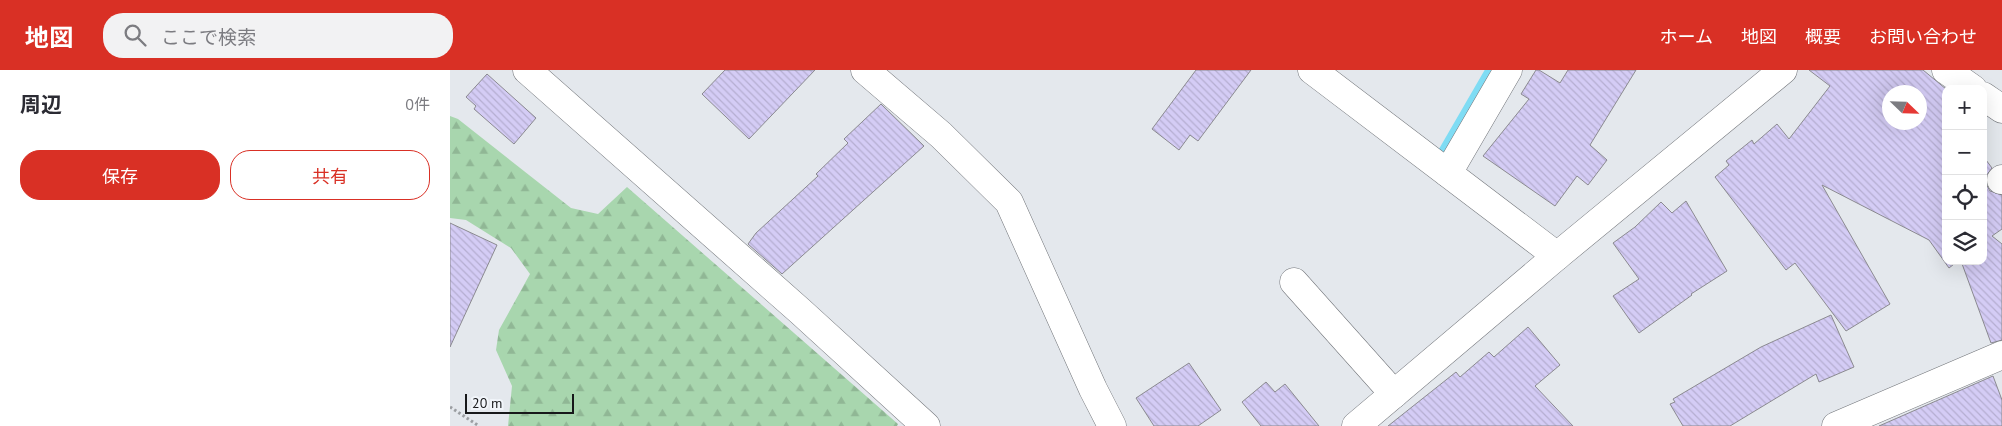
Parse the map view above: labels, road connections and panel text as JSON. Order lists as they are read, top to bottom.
{
  "scale_bar": "20 m",
  "north": "bottom right",
  "page": {
    "header": "地図",
    "search": "ここで検索",
    "nav": [
      "ホーム",
      "地図",
      "概要",
      "お問い合わせ"
    ],
    "heading": ["周辺", "0件"],
    "map_buttons": ["+", "−"],
    "buttons": ["保存", "共有"],
    "scale": "20 m"
  }
}
